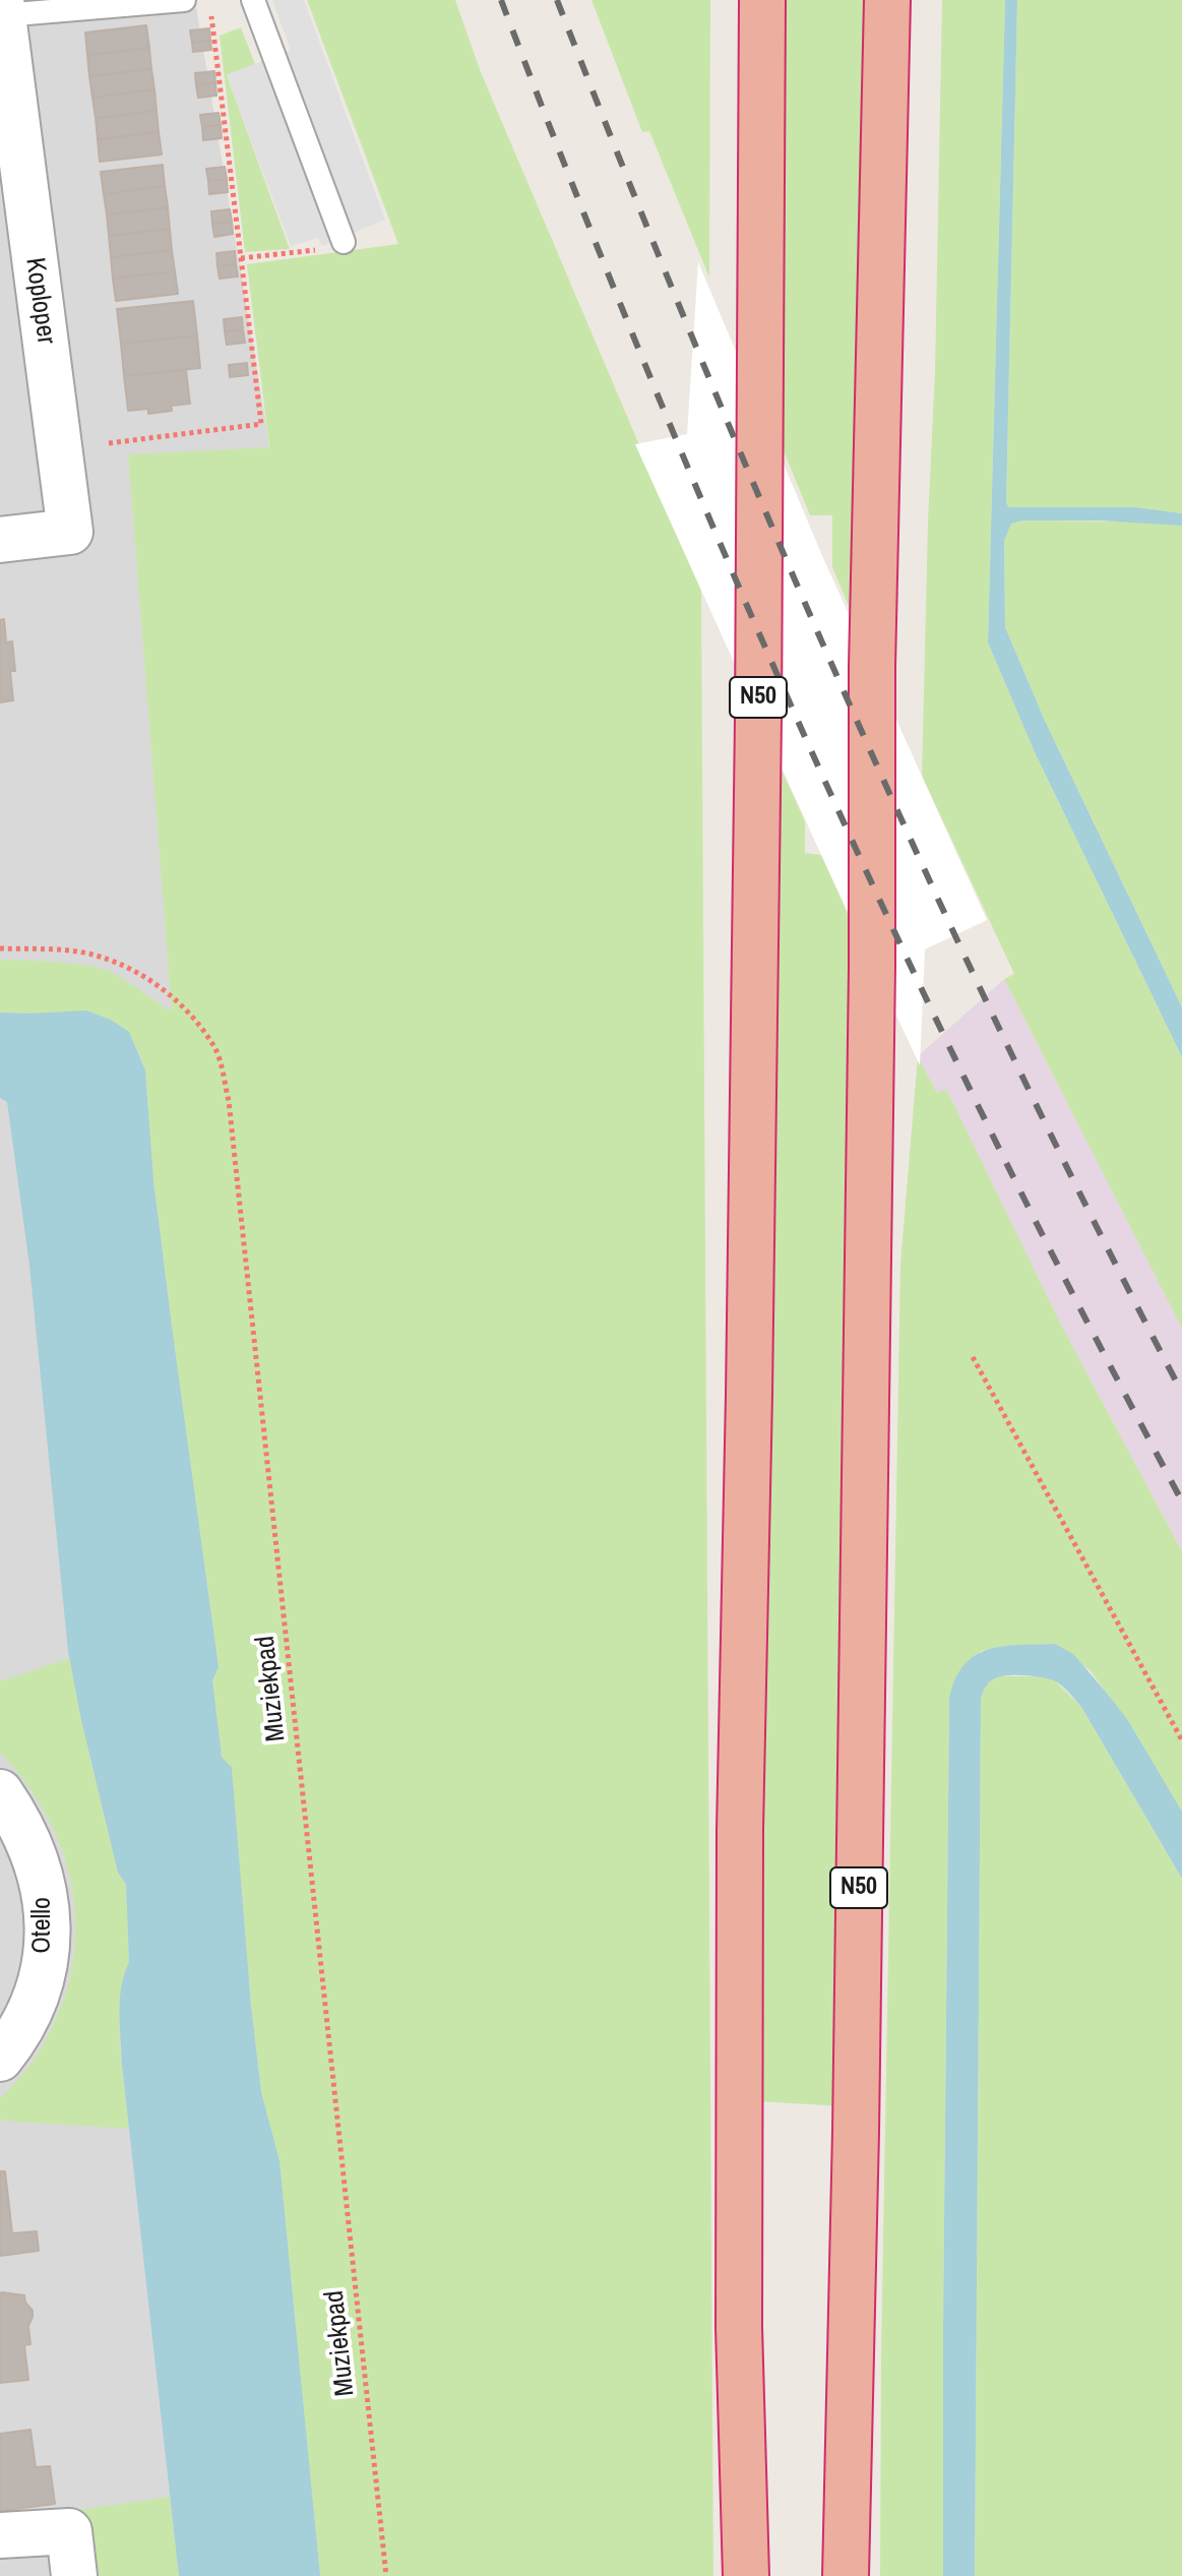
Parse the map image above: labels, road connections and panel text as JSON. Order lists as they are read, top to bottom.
{
  "streets": {
    "highway": ["N50"],
    "street": ["Koploper", "Otello"],
    "path": ["Muziekpad"]
  }
}
